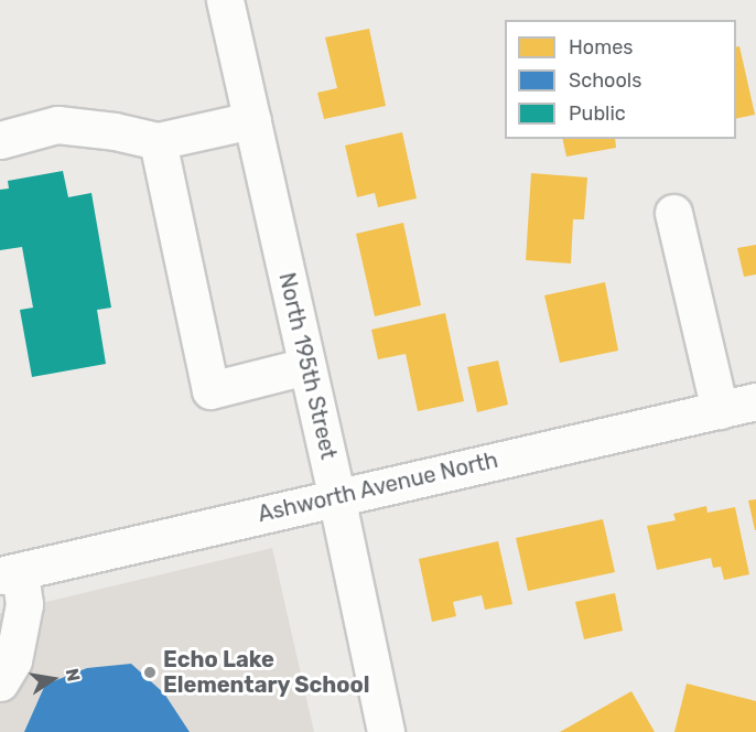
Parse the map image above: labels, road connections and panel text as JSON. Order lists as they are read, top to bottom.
{
  "streets": {
    "street": ["North 195th Street", "Ashworth Avenue North"]
  },
  "crossings": [
    ["North 195th Street", "Ashworth Avenue North"]
  ],
  "places": ["Echo Lake Elementary School"],
  "legend": ["Homes", "Schools", "Public"],
  "north": "right"
}
